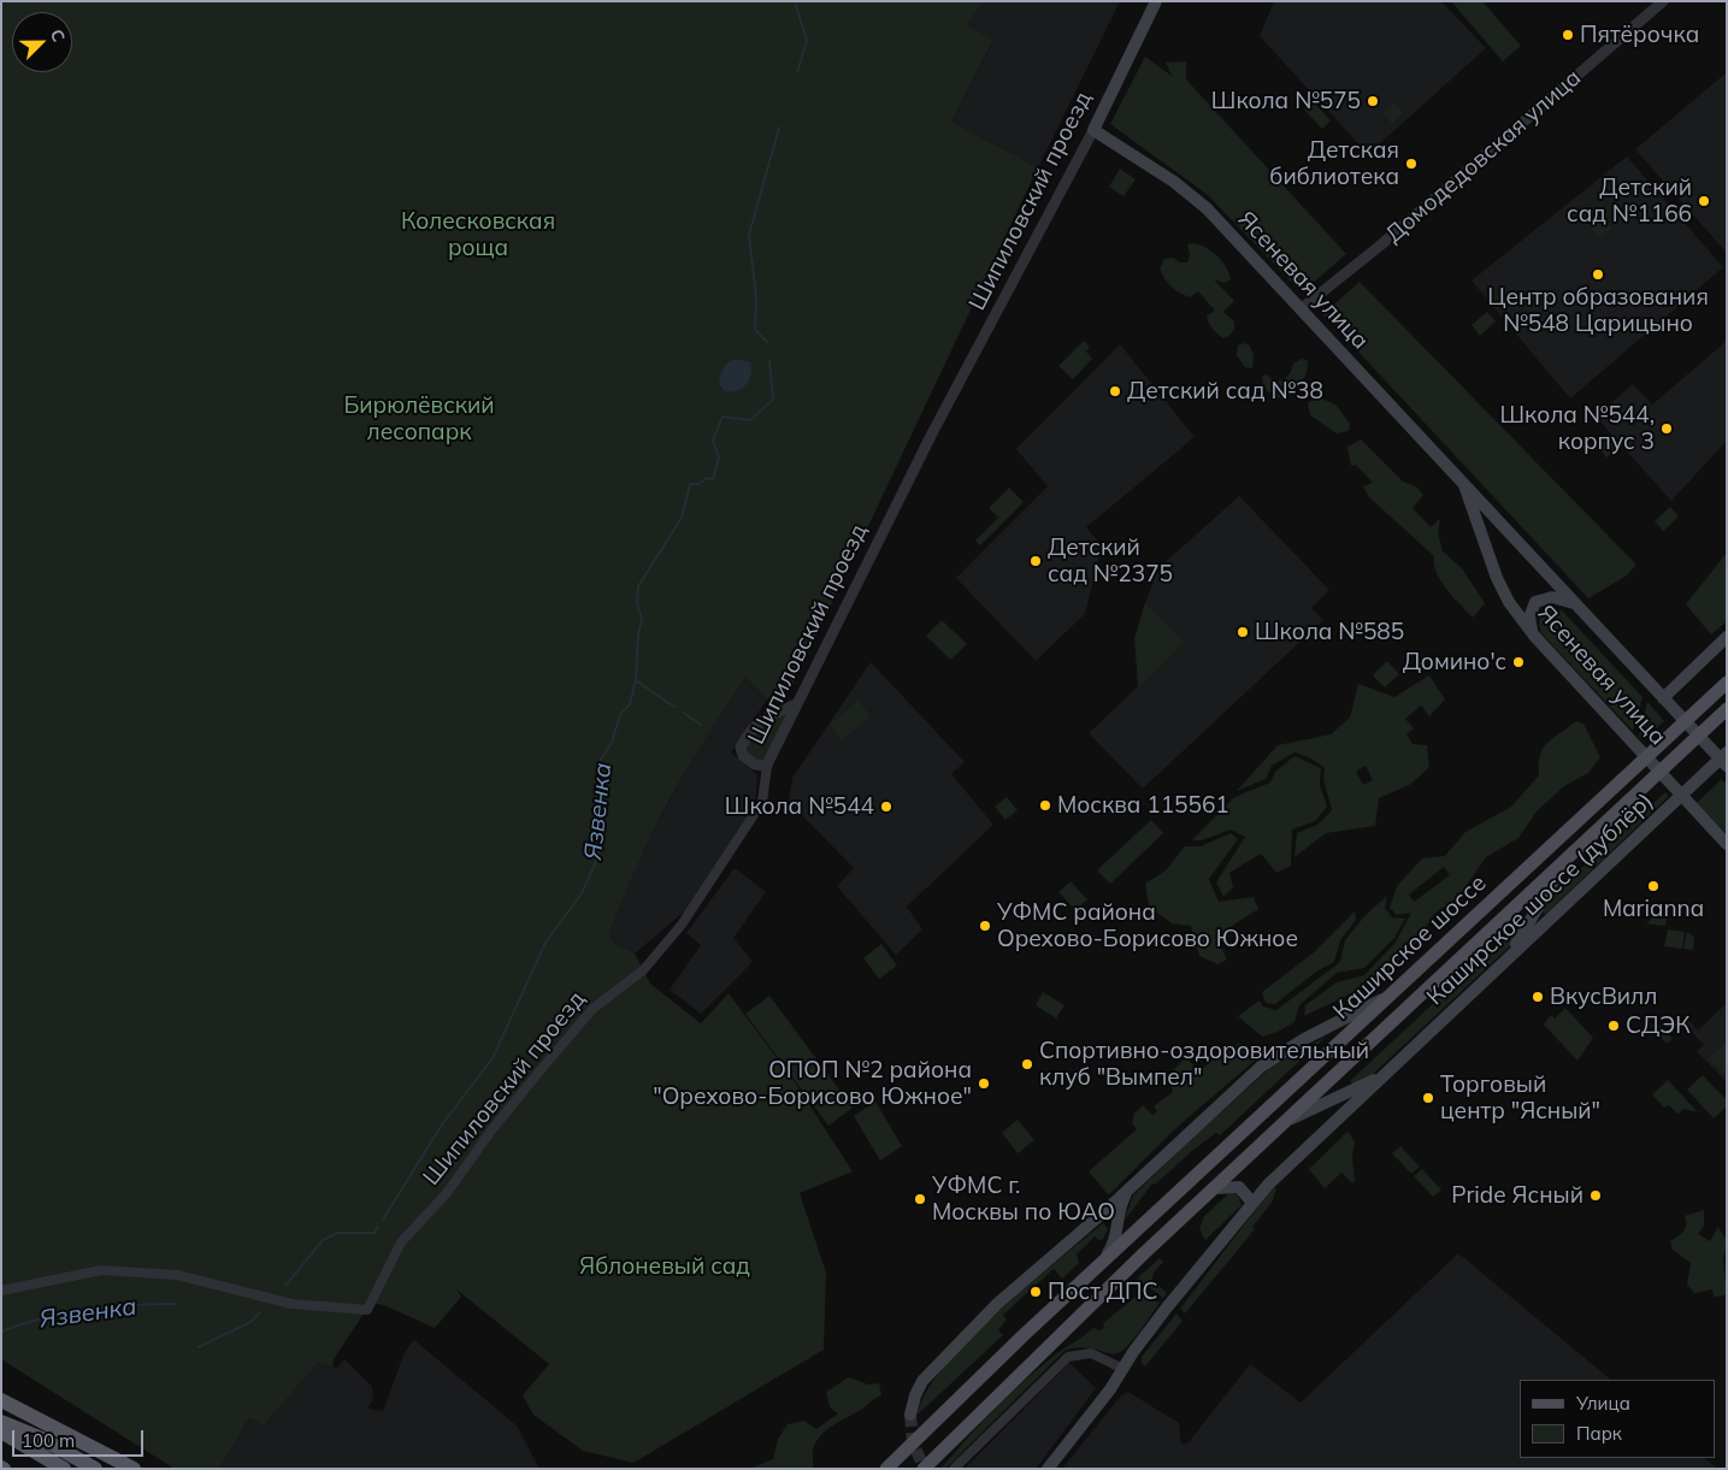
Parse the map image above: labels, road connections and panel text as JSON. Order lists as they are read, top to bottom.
{
  "streets": {
    "main road": [
      "Шипиловский проезд",
      "Ясеневая улица",
      "Каширское шоссе (дублёр)",
      "Каширское шоссе"
    ],
    "street": ["Домодедовская улица"]
  },
  "crossings": [
    ["Домодедовская улица", "Ясеневая улица"],
    ["Шипиловский проезд", "Ясеневая улица"],
    ["Ясеневая улица", "Каширское шоссе (дублёр)"],
    ["Ясеневая улица", "Каширское шоссе"]
  ],
  "water": ["Язвенка"],
  "parks": ["Колесковская роща", "Бирюлёвский лесопарк", "Яблоневый сад"],
  "places": [
    "Пятёрочка",
    "Школа №575",
    "Детская библиотека",
    "Детский сад №1166",
    "Центр образования №548 Царицыно",
    "Детский сад №38",
    "Школа №544, корпус 3",
    "Детский сад №2375",
    "Школа №585",
    "Домино'c",
    "Москва 115561",
    "Школа №544",
    "Marianna",
    "УФМС района Орехово-Борисово Южное",
    "ВкусВилл",
    "СДЭК",
    "Спортивно-оздоровительный клуб \"Вымпел\"",
    "ОПОП №2 района \"Орехово-Борисово Южное\"",
    "Торговый центр \"Ясный\"",
    "Pride Ясный",
    "УФМС г. Москвы по ЮАО",
    "Пост ДПС"
  ],
  "legend": ["Улица", "Парк"],
  "scale_bar": "100 m",
  "north": "top right"
}
